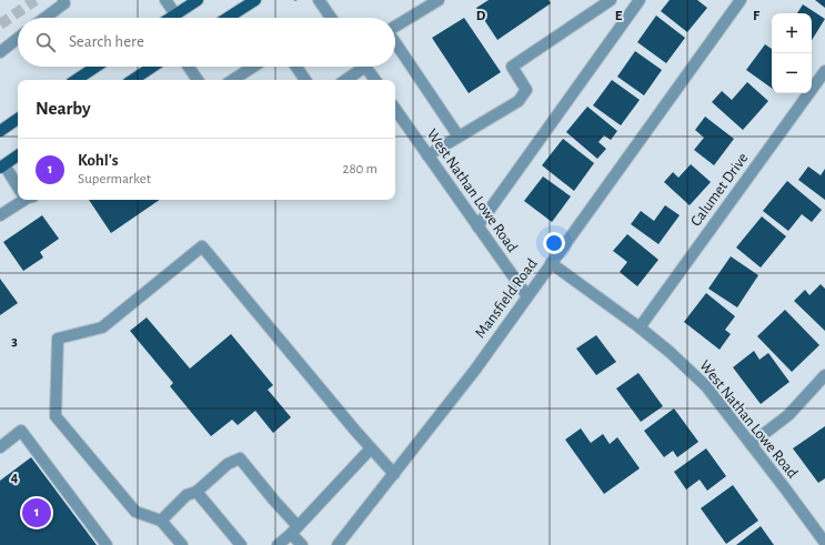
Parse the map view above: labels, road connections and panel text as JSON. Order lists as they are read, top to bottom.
{
  "streets": {
    "street": ["Calumet Drive", "West Nathan Lowe Road", "Mansfield Road"]
  },
  "crossings": [
    ["Calumet Drive", "West Nathan Lowe Road"],
    ["West Nathan Lowe Road", "Mansfield Road"]
  ],
  "page": {
    "map_buttons": ["+", "−"],
    "search": "Search here",
    "heading": "Nearby",
    "list": [
      {
        "mark": "1",
        "name": "Kohl's",
        "note": "Supermarket",
        "value": "280 m"
      }
    ],
    "pins": "1"
  },
  "grid": {
    "columns": ["D", "E", "F"],
    "rows": ["3", "4"]
  }
}
